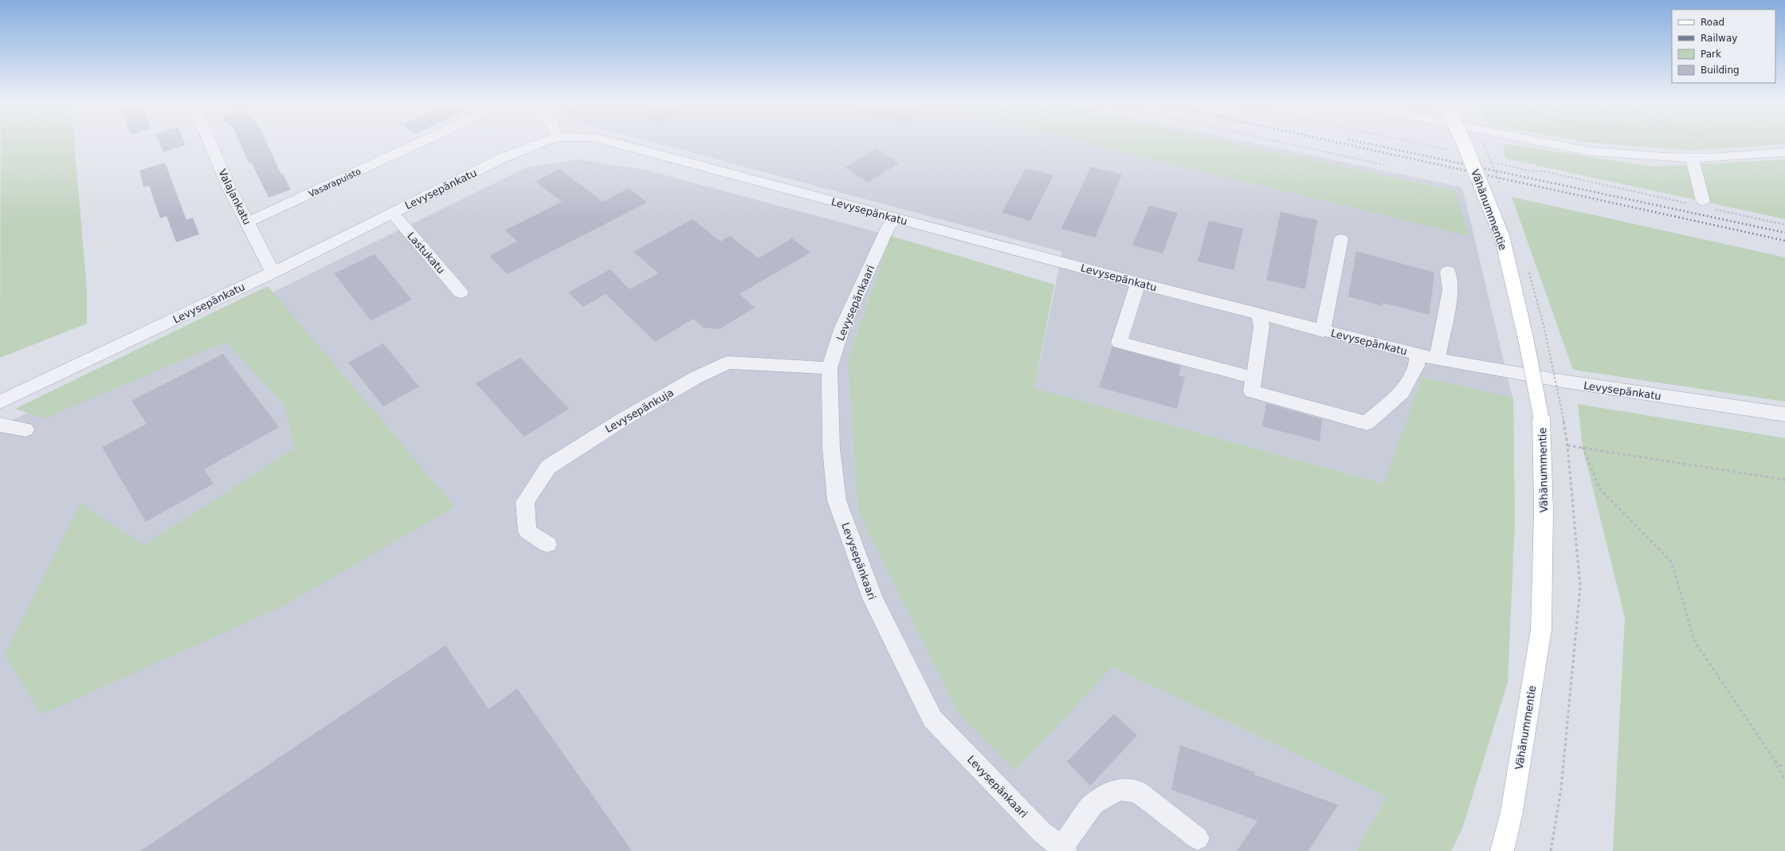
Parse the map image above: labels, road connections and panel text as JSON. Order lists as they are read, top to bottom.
{
  "streets": {
    "main road": ["Vähänummentie"],
    "street": [
      "Vasarapuisto",
      "Levysepänkatu",
      "Valajankatu",
      "Lastukatu",
      "Levysepänkaari",
      "Levysepänkuja"
    ]
  },
  "crossings": [
    ["Vasarapuisto", "Valajankatu"],
    ["Levysepänkatu", "Valajankatu"],
    ["Levysepänkatu", "Lastukatu"],
    ["Levysepänkatu", "Levysepänkaari"],
    ["Levysepänkaari", "Levysepänkuja"]
  ],
  "legend": [
    "Road",
    "Railway",
    "Park",
    "Building"
  ]
}
